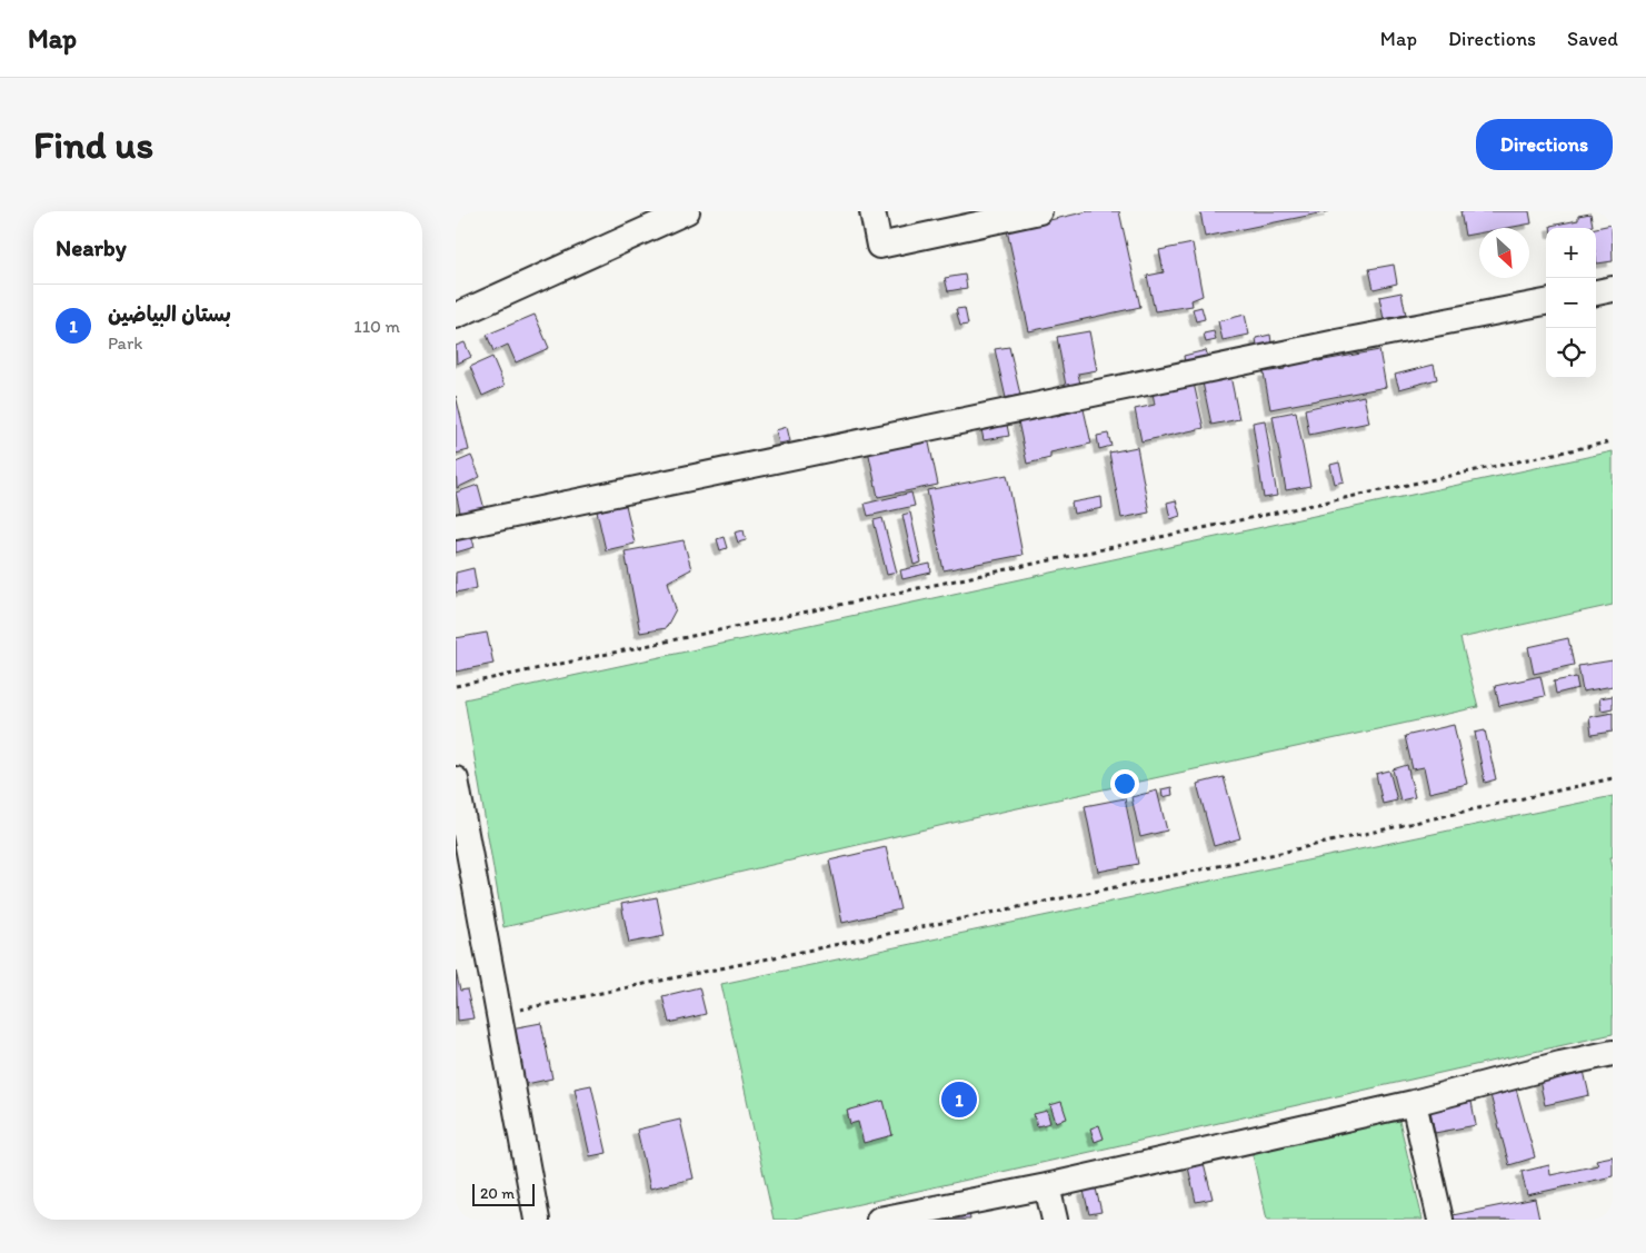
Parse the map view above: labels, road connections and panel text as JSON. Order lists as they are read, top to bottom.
{
  "scale_bar": "20 m",
  "north": "bottom right",
  "page": {
    "header": "Map",
    "nav": ["Map", "Directions", "Saved"],
    "buttons": "Directions",
    "title": "Find us",
    "heading": "Nearby",
    "map_buttons": ["+", "−"],
    "list": [
      {
        "mark": "1",
        "name": "بستان البياضين",
        "note": "Park",
        "value": "110 m"
      }
    ],
    "pins": "1",
    "scale": "20 m"
  }
}
